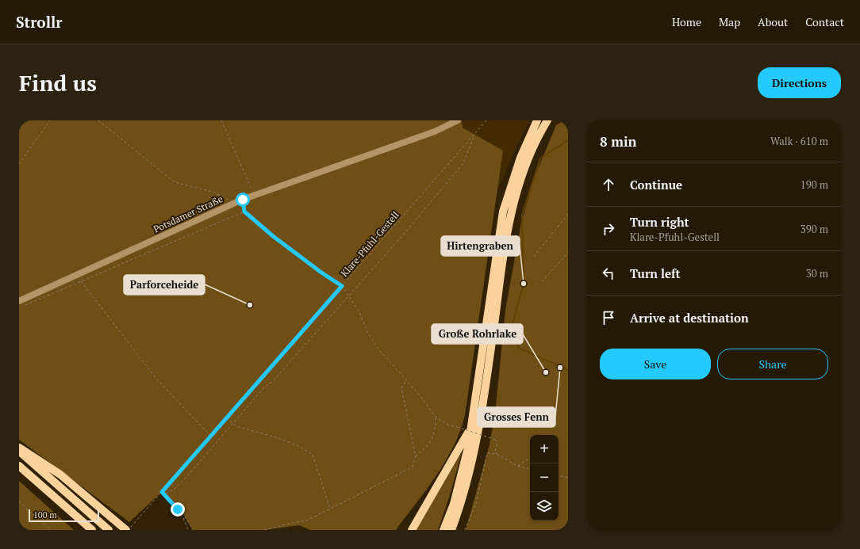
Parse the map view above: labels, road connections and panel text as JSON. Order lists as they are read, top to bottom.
{
  "streets": {
    "street": ["Potsdamer Straße"],
    "path": ["Klare-Pfuhl-Gestell"]
  },
  "places": [
    "Hirtengraben",
    "Parforceheide",
    "Grosses Fenn",
    "Große Rohrlake"
  ],
  "scale_bar": "100 m",
  "page": {
    "header": "Strollr",
    "nav": [
      "Home",
      "Map",
      "About",
      "Contact"
    ],
    "buttons": [
      "Directions",
      ["Save", "Share"]
    ],
    "title": "Find us",
    "heading": ["8 min", "Walk · 610 m"],
    "list": [
      ["Continue", "190 m"],
      ["Turn right", "Klare-Pfuhl-Gestell", "390 m"],
      ["Turn left", "30 m"],
      "Arrive at destination"
    ],
    "map_buttons": ["+", "−"],
    "scale": "100 m"
  }
}
